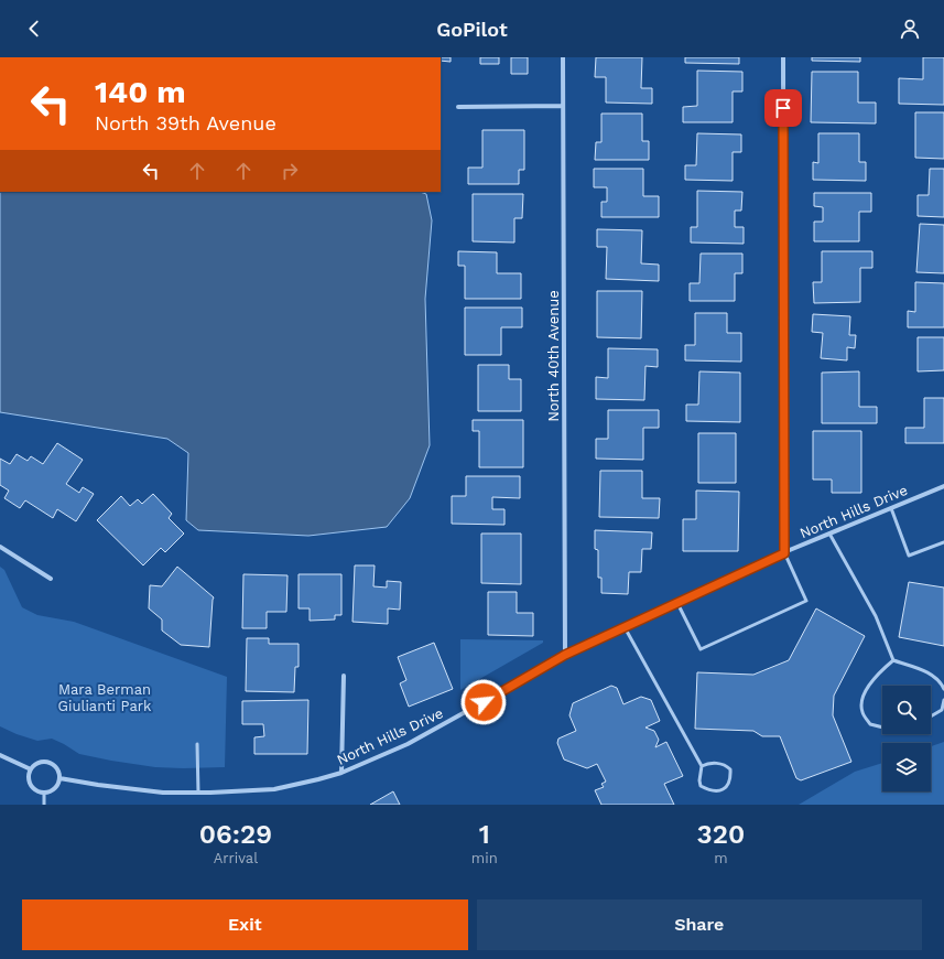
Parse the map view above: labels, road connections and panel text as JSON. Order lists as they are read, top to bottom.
{
  "streets": {
    "street": ["North 40th Avenue", "North Hills Drive"]
  },
  "crossings": [
    ["North 40th Avenue", "North Hills Drive"]
  ],
  "parks": ["Mara Berman Giulianti Park"],
  "page": {
    "header": "GoPilot",
    "turn": ["140 m", "North 39th Avenue"],
    "eta": [
      "06:29",
      "Arrival",
      "1",
      "min",
      "320",
      "m"
    ],
    "buttons": ["Exit", "Share"]
  }
}
